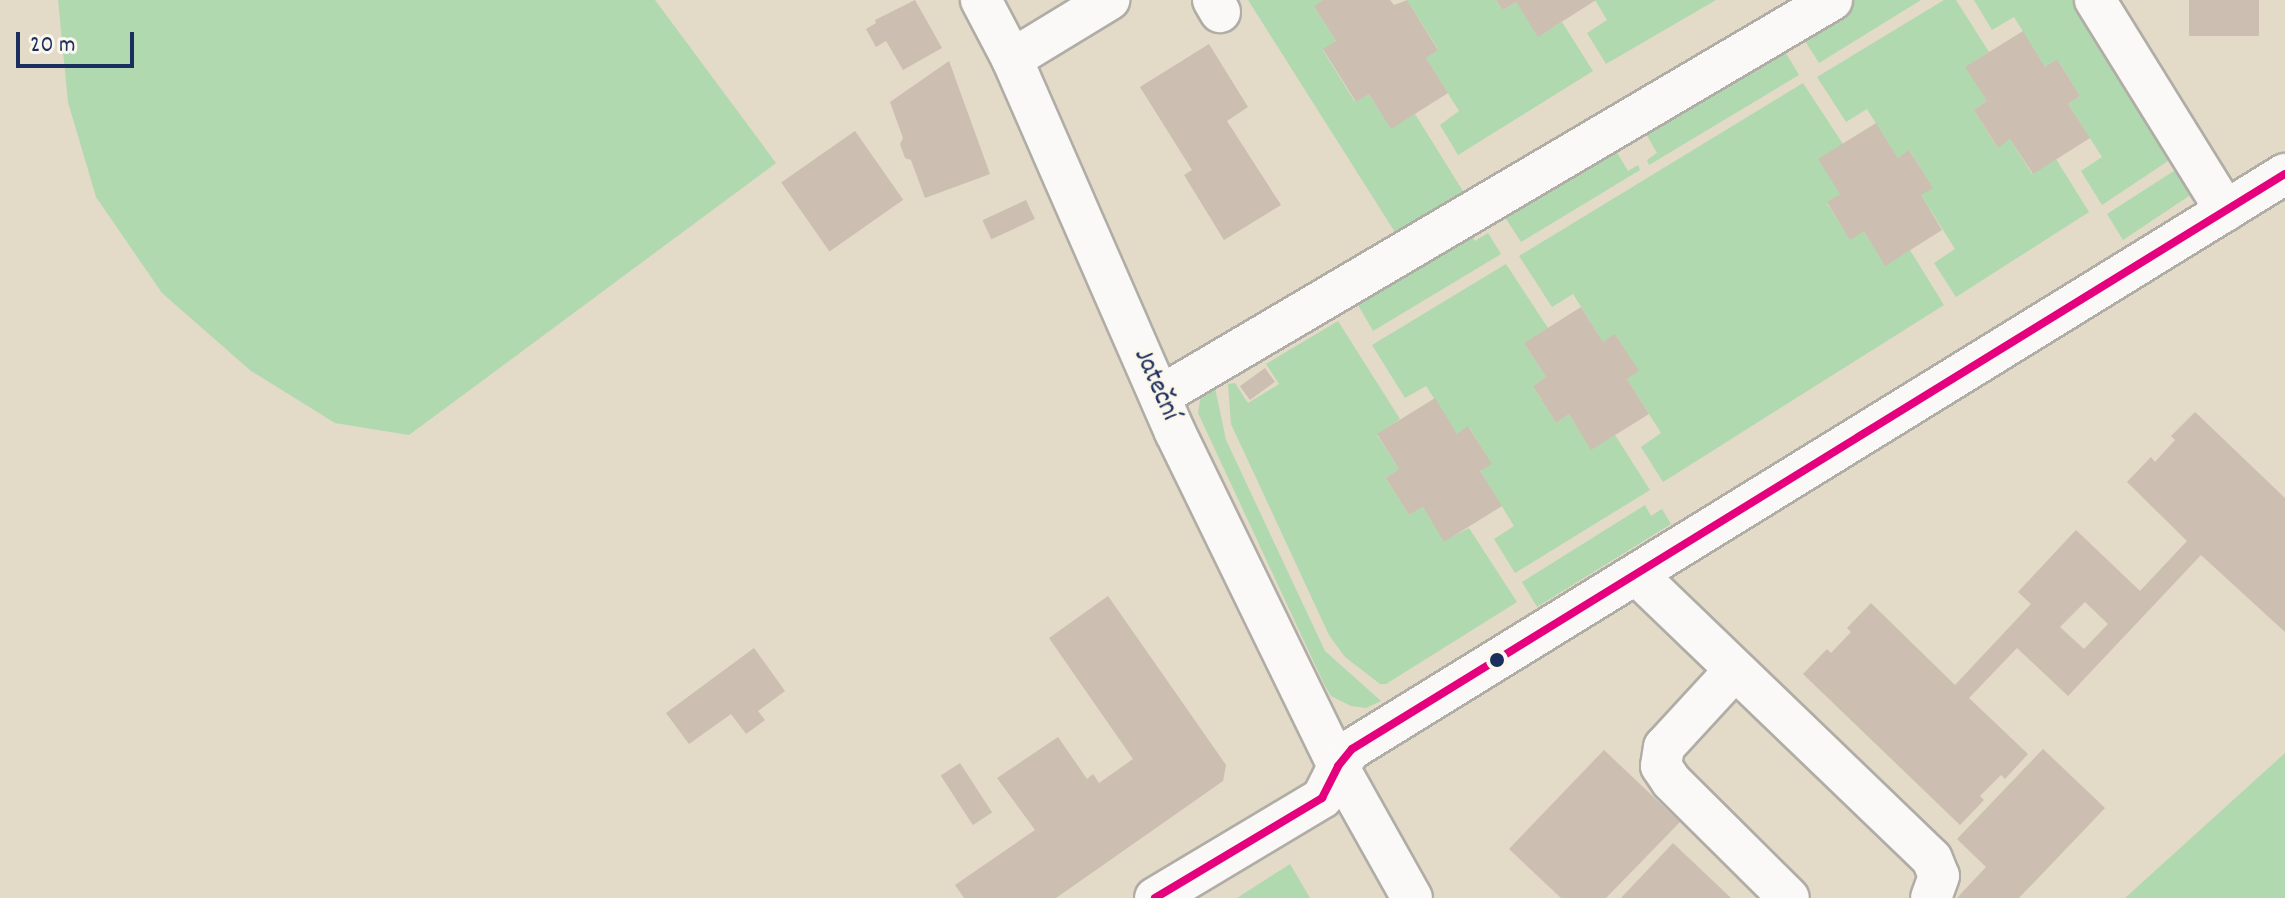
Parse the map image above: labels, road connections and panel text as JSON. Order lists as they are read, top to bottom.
{
  "streets": {
    "street": ["Jateční"]
  },
  "scale_bar": "20 m"
}
